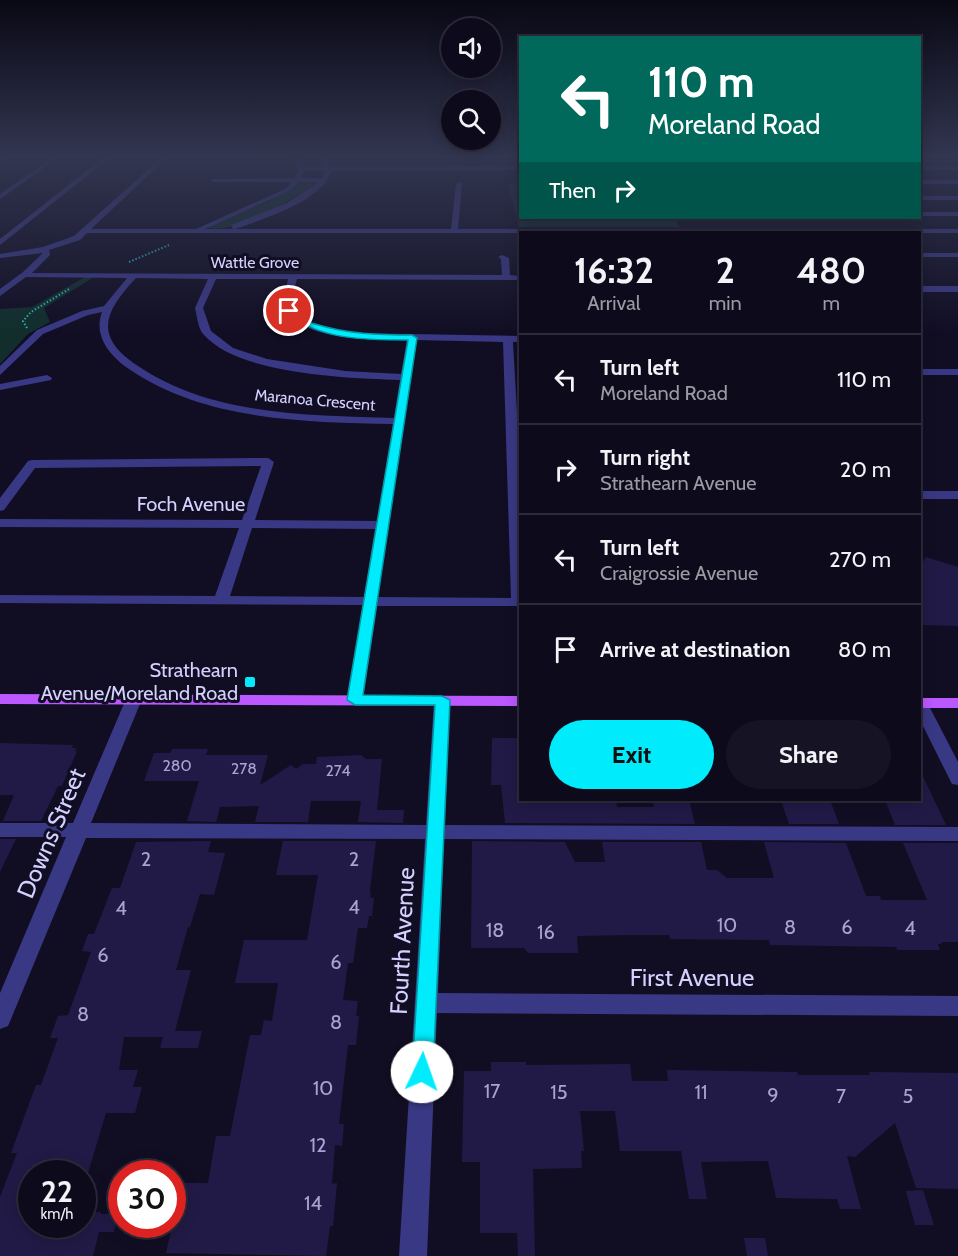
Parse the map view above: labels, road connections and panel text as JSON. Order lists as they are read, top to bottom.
{
  "streets": {
    "street": [
      "Wattle Grove",
      "Maranoa Crescent",
      "Foch Avenue",
      "Downs Street",
      "Fourth Avenue",
      "First Avenue"
    ]
  },
  "crossings": [
    ["Fourth Avenue", "First Avenue"]
  ],
  "places": {
    "transit": ["Strathearn Avenue/Moreland Road"]
  },
  "house_numbers": [
    "280",
    "278",
    "274",
    "2",
    "2",
    "4",
    "4",
    "10",
    "8",
    "6",
    "4",
    "18",
    "16",
    "6",
    "6",
    "8",
    "8",
    "10",
    "17",
    "15",
    "11",
    "9",
    "7",
    "5",
    "12",
    "14"
  ],
  "page": {
    "turn": ["110 m", "Moreland Road"],
    "then": "Then",
    "eta": [
      "16:32",
      "Arrival",
      "2",
      "min",
      "480",
      "m"
    ],
    "list": [
      {
        "name": "Turn left",
        "note": "Moreland Road",
        "value": "110 m"
      },
      {
        "name": "Turn right",
        "note": "Strathearn Avenue",
        "value": "20 m"
      },
      {
        "name": "Turn left",
        "note": "Craigrossie Avenue",
        "value": "270 m"
      },
      {
        "name": "Arrive at destination",
        "value": "80 m"
      }
    ],
    "buttons": ["Exit", "Share"],
    "speed": "22 km/h",
    "limit": "30"
  }
}
